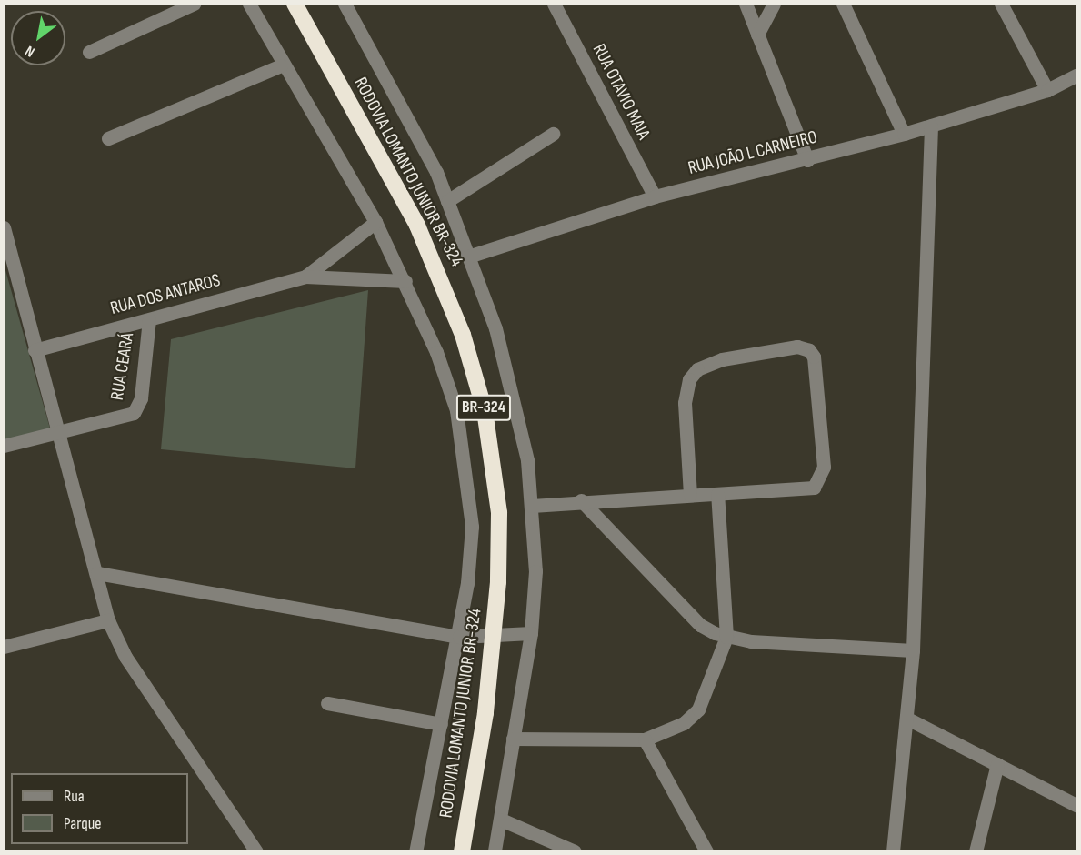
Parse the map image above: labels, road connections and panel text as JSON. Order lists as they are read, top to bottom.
{
  "streets": {
    "highway": ["RODOVIA LOMANTO JUNIOR BR-324", "BR-324"],
    "street": [
      "RUA OTAVIO MAIA",
      "RUA JOÃO L CARNEIRO",
      "RUA DOS ANTAROS",
      "RUA CEARÁ"
    ]
  },
  "crossings": [
    ["RUA OTAVIO MAIA", "RUA JOÃO L CARNEIRO"],
    ["RUA DOS ANTAROS", "RUA CEARÁ"]
  ],
  "legend": ["Rua", "Parque"],
  "north": "bottom left"
}
